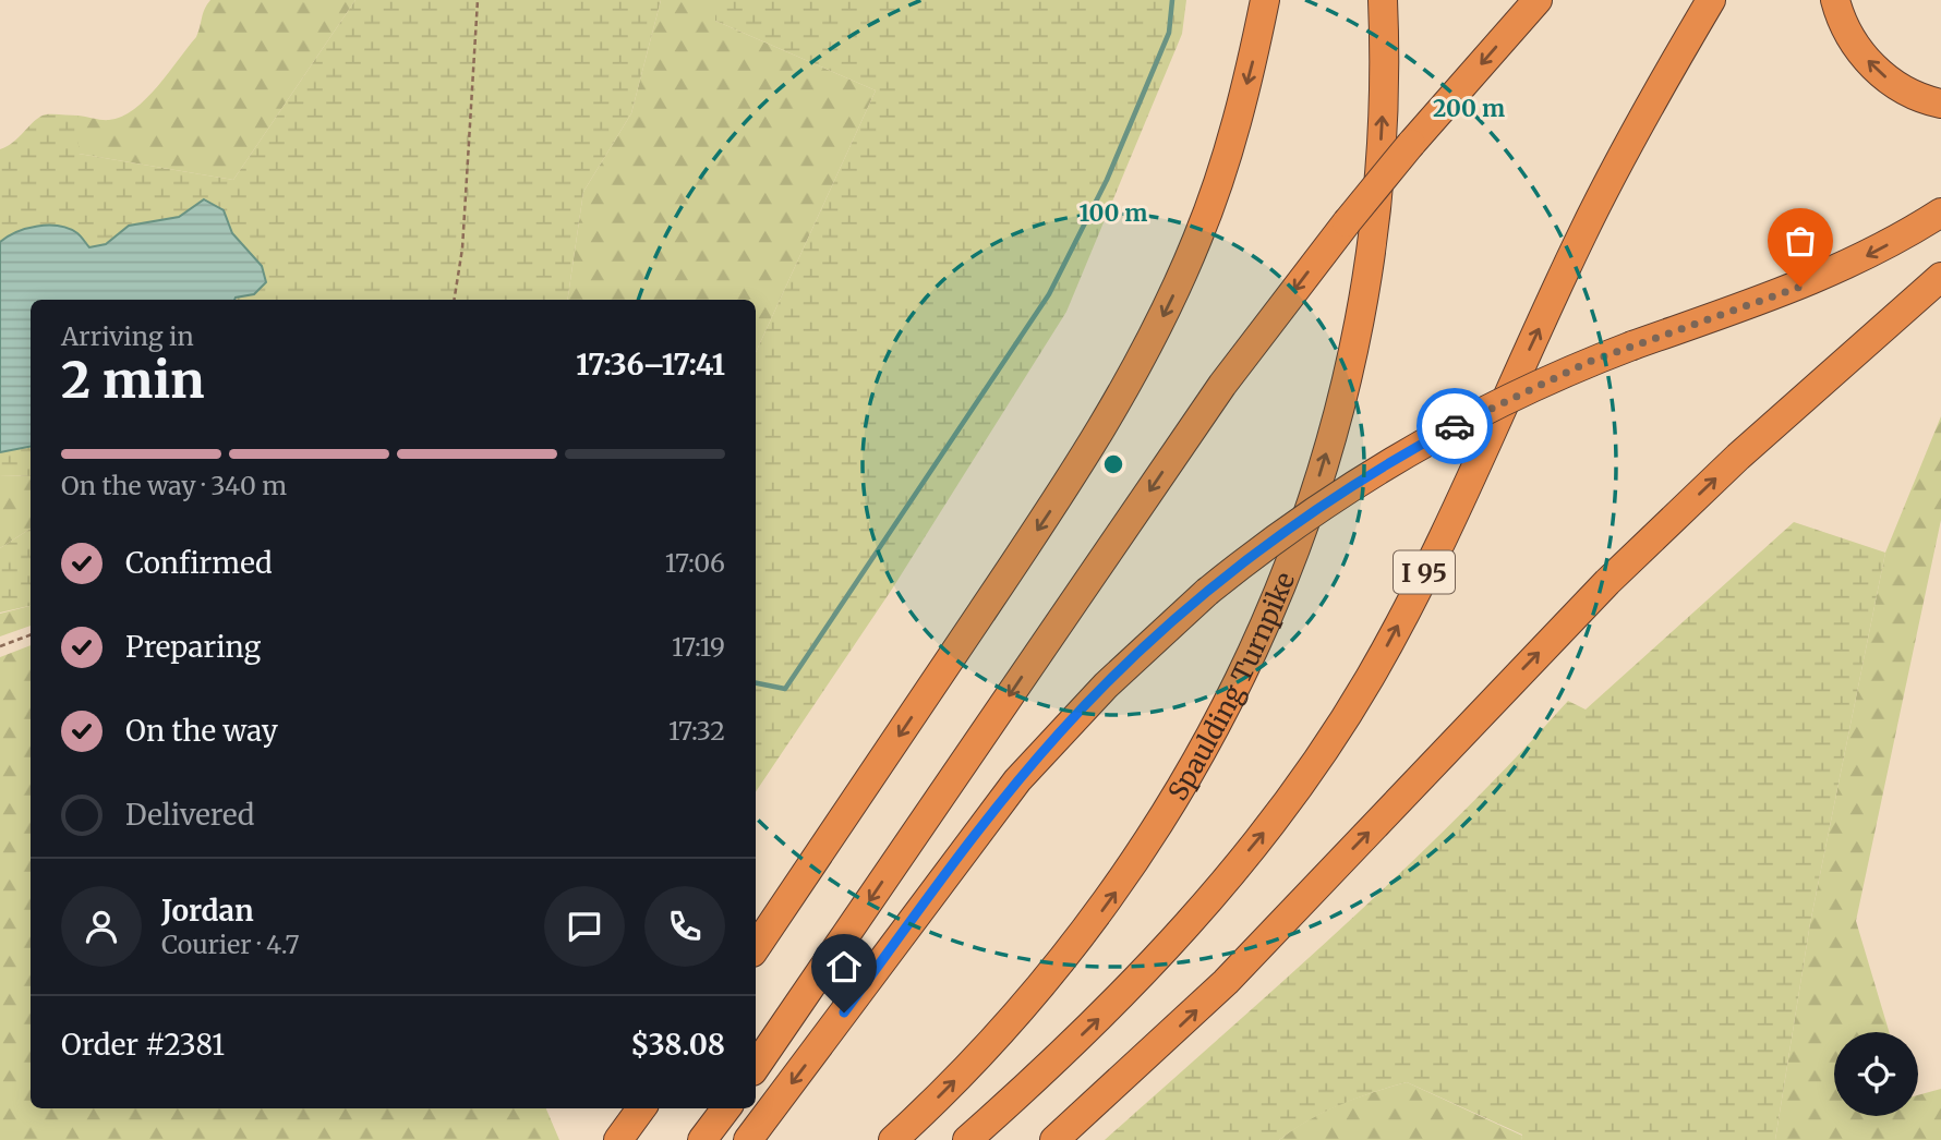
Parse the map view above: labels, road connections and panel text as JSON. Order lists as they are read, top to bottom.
{
  "streets": {
    "highway": ["I 95", "Spaulding Turnpike"]
  },
  "page": {
    "heading": ["2 min", "Arriving in", "17:36–17:41"],
    "panel": [
      "Jordan",
      "Courier · 4.7",
      "Order #2381",
      "$38.08"
    ],
    "bar": "On the way · 340 m",
    "list": [
      ["Confirmed", "17:06"],
      ["Preparing", "17:19"],
      ["On the way", "17:32"],
      "Delivered"
    ]
  },
  "rings": ["200 m", "100 m"]
}
